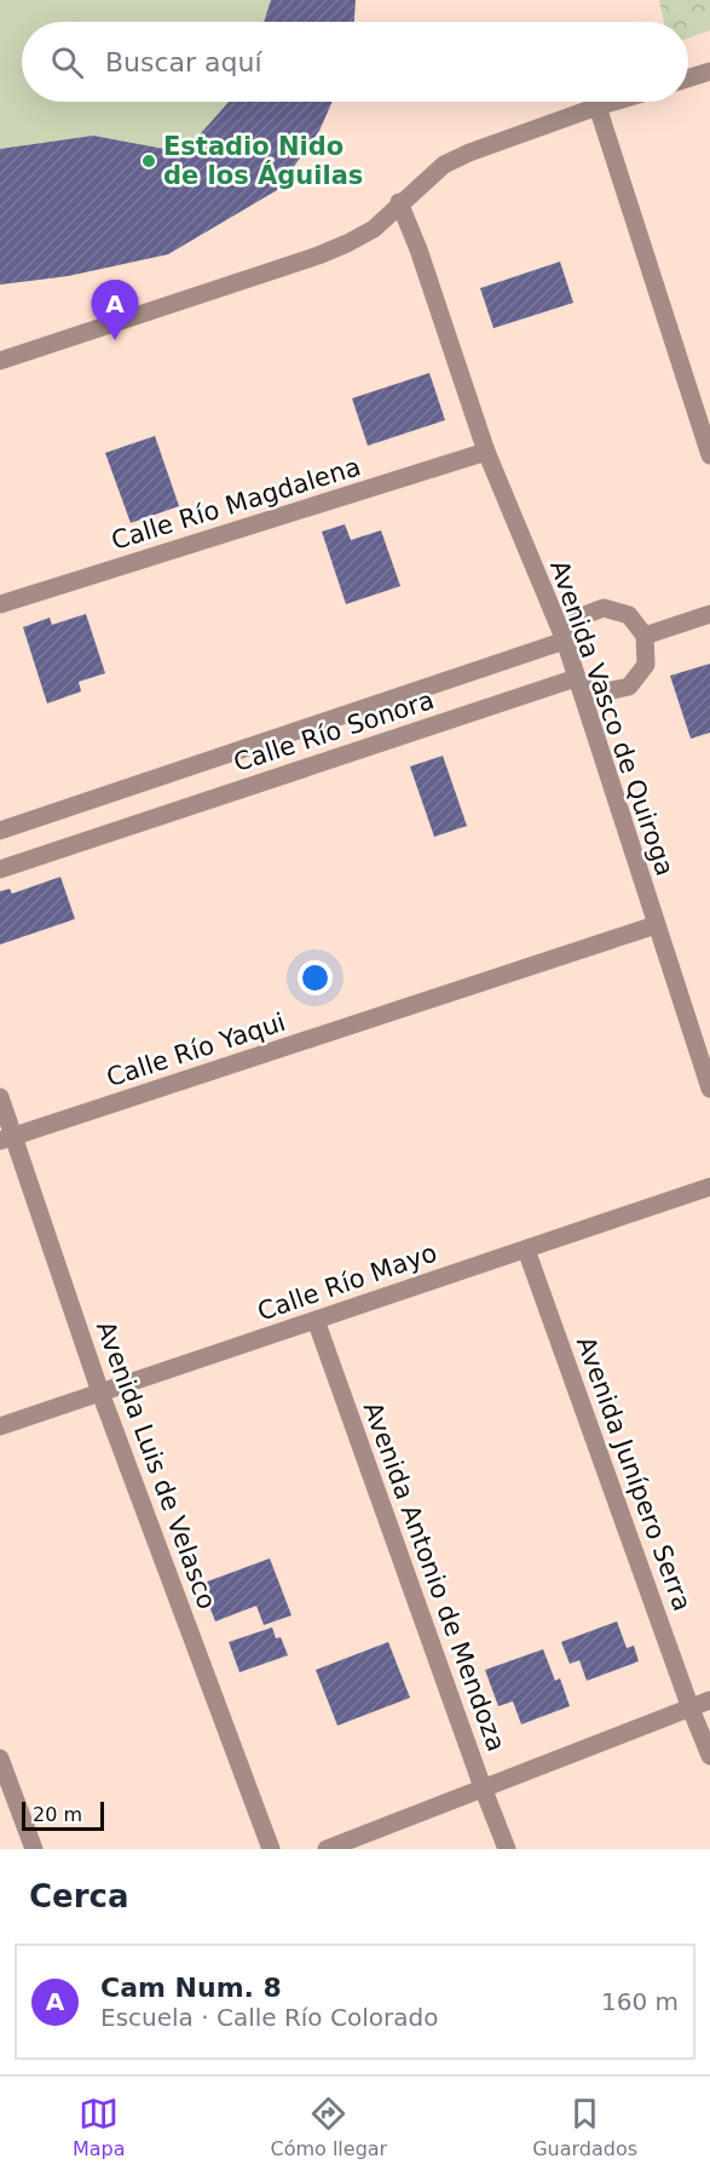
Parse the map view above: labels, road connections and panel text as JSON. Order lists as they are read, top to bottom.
{
  "streets": {
    "street": [
      "Calle Río Magdalena",
      "Avenida Vasco de Quiroga",
      "Calle Río Sonora",
      "Calle Río Yaqui",
      "Calle Río Mayo",
      "Avenida Luis de Velasco",
      "Avenida Junípero Serra",
      "Avenida Antonio de Mendoza"
    ]
  },
  "crossings": [
    ["Calle Río Magdalena", "Avenida Vasco de Quiroga"],
    ["Avenida Vasco de Quiroga", "Calle Río Sonora"],
    ["Avenida Vasco de Quiroga", "Calle Río Yaqui"],
    ["Calle Río Yaqui", "Avenida Luis de Velasco"],
    ["Calle Río Mayo", "Avenida Luis de Velasco"],
    ["Calle Río Mayo", "Avenida Junípero Serra"],
    ["Calle Río Mayo", "Avenida Antonio de Mendoza"]
  ],
  "places": ["Estadio Nido de los Águilas"],
  "scale_bar": "20 m",
  "page": {
    "search": "Buscar aquí",
    "pins": "A",
    "scale": "20 m",
    "heading": "Cerca",
    "list": [
      {
        "mark": "A",
        "name": "Cam Num. 8",
        "note": "Escuela · Calle Río Colorado",
        "value": "160 m"
      }
    ],
    "nav": ["Mapa", "Cómo llegar", "Guardados"]
  }
}
